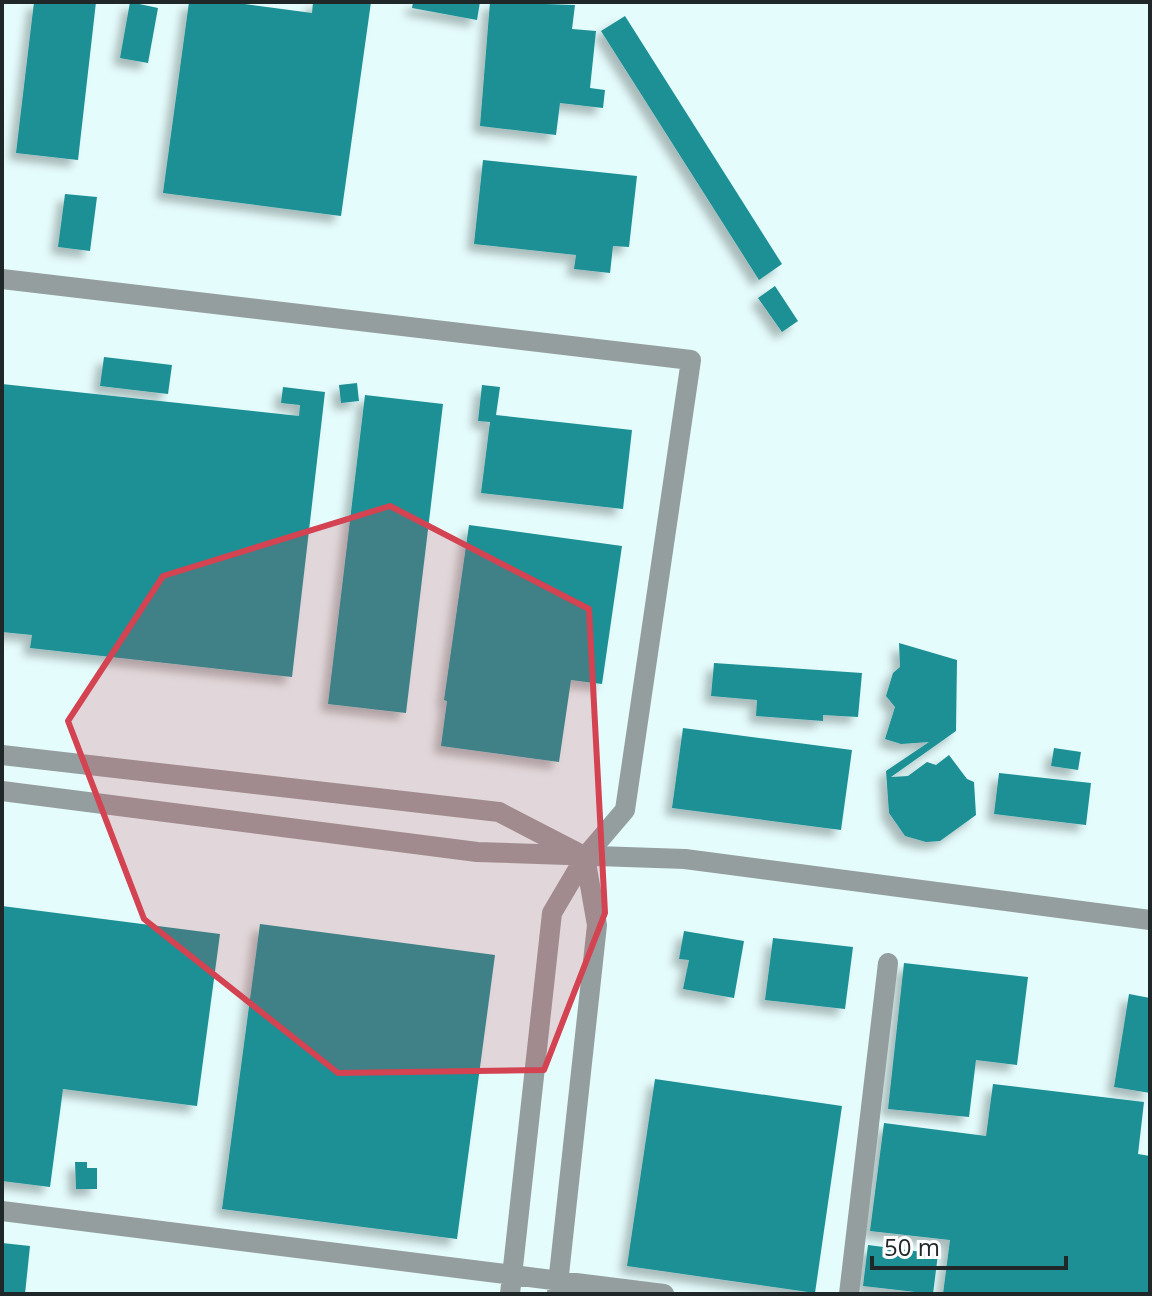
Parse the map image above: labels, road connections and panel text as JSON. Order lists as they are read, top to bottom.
{
  "scale_bar": "50 m"
}
